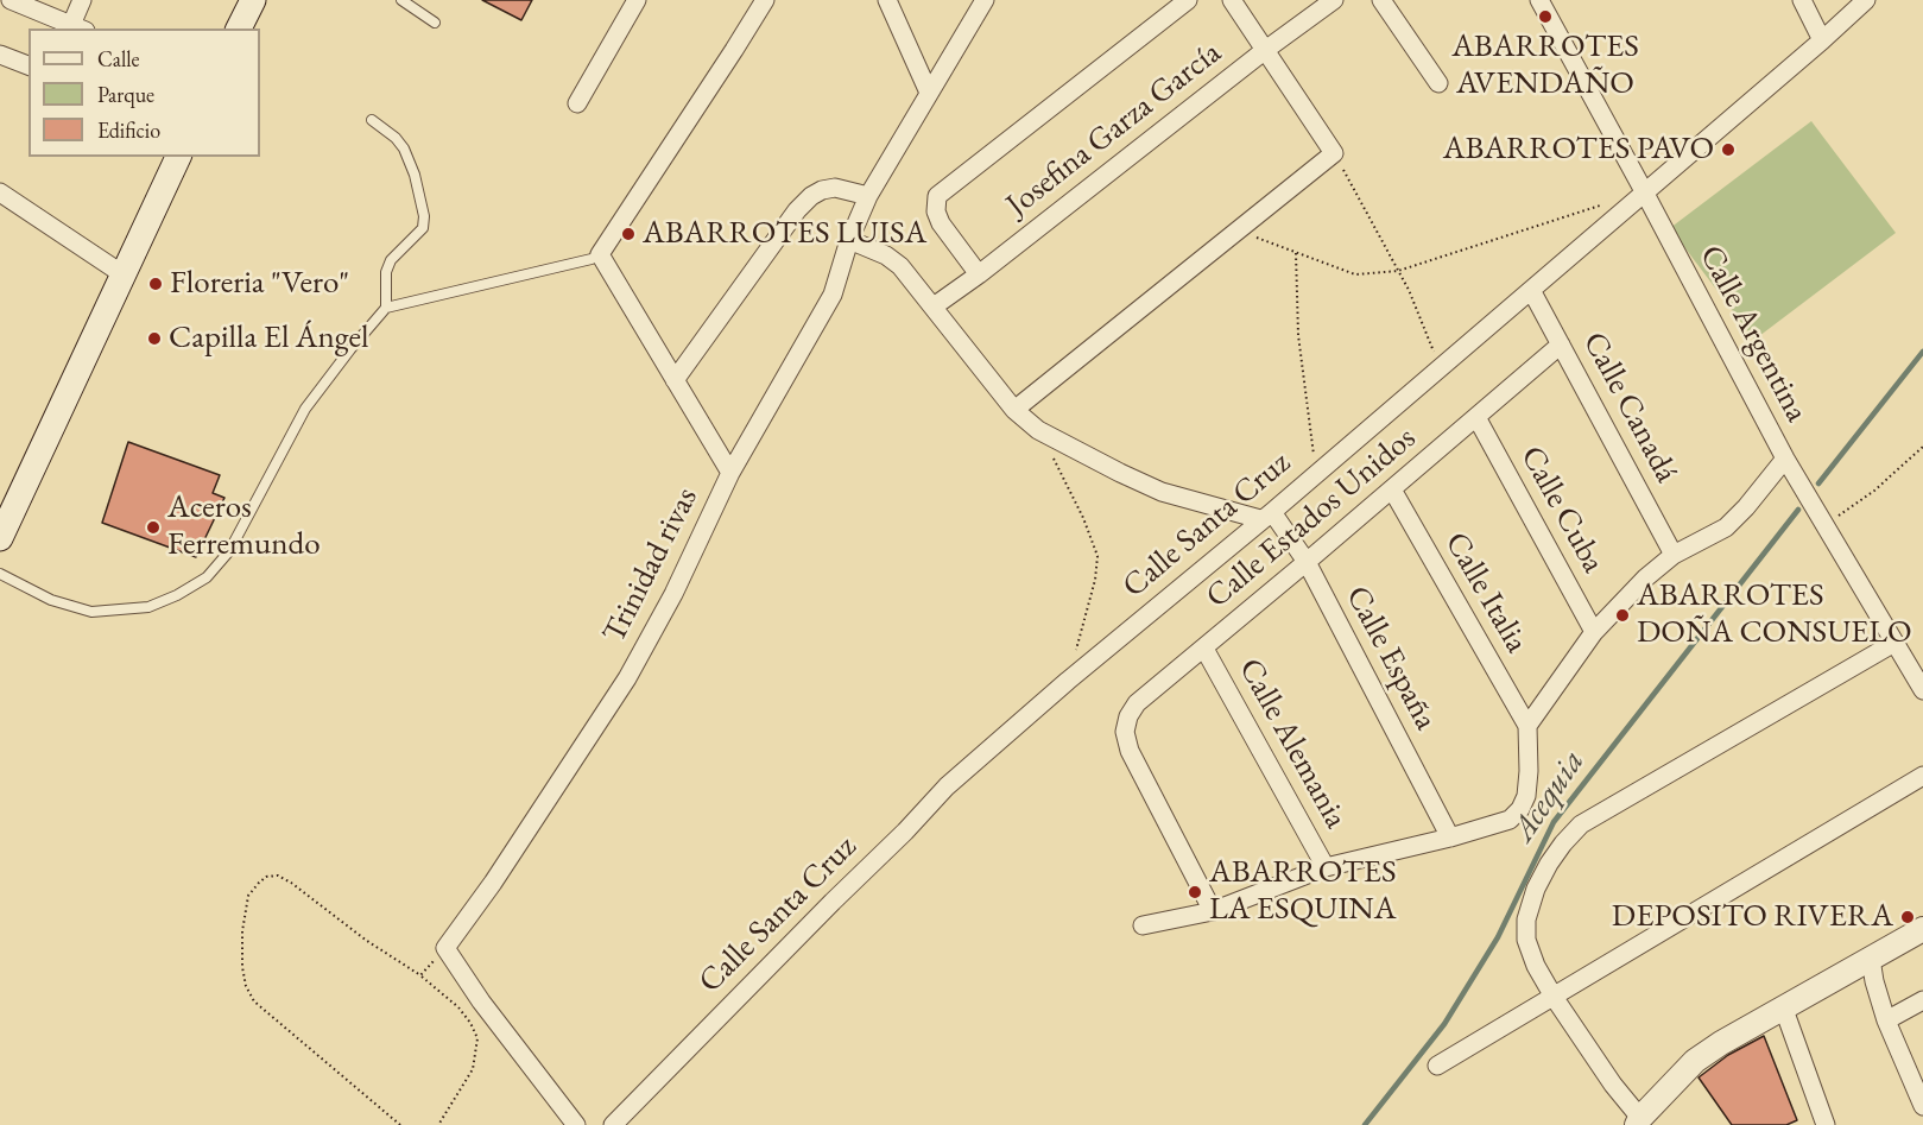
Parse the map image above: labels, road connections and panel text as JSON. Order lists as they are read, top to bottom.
{
  "streets": {
    "street": [
      "Josefina Garza García",
      "Calle Argentina",
      "Calle Canadá",
      "Calle Cuba",
      "Calle Estados Unidos",
      "Calle Santa Cruz",
      "Trinidad rivas",
      "Calle Italia",
      "Calle España",
      "Calle Alemania"
    ]
  },
  "crossings": [
    ["Calle Argentina", "Calle Santa Cruz"],
    ["Calle Argentina", "Calle Italia"],
    ["Calle Canadá", "Calle Estados Unidos"],
    ["Calle Canadá", "Calle Santa Cruz"],
    ["Calle Canadá", "Calle Italia"],
    ["Calle Cuba", "Calle Estados Unidos"],
    ["Calle Cuba", "Calle Italia"],
    ["Calle Estados Unidos", "Calle Italia"],
    ["Calle Estados Unidos", "Calle España"],
    ["Calle Estados Unidos", "Calle Alemania"],
    ["Calle Santa Cruz", "Calle España"],
    ["Calle Italia", "Calle España"]
  ],
  "water": ["Acequia"],
  "places": [
    "ABARROTES AVENDAÑO",
    "ABARROTES PAVO",
    "ABARROTES LUISA",
    "Floreria \"Vero\"",
    "Capilla El Ángel",
    "Aceros Ferremundo",
    "ABARROTES DOÑA CONSUELO",
    "ABARROTES LA ESQUINA",
    "DEPOSITO RIVERA"
  ],
  "legend": ["Calle", "Parque", "Edificio"]
}
